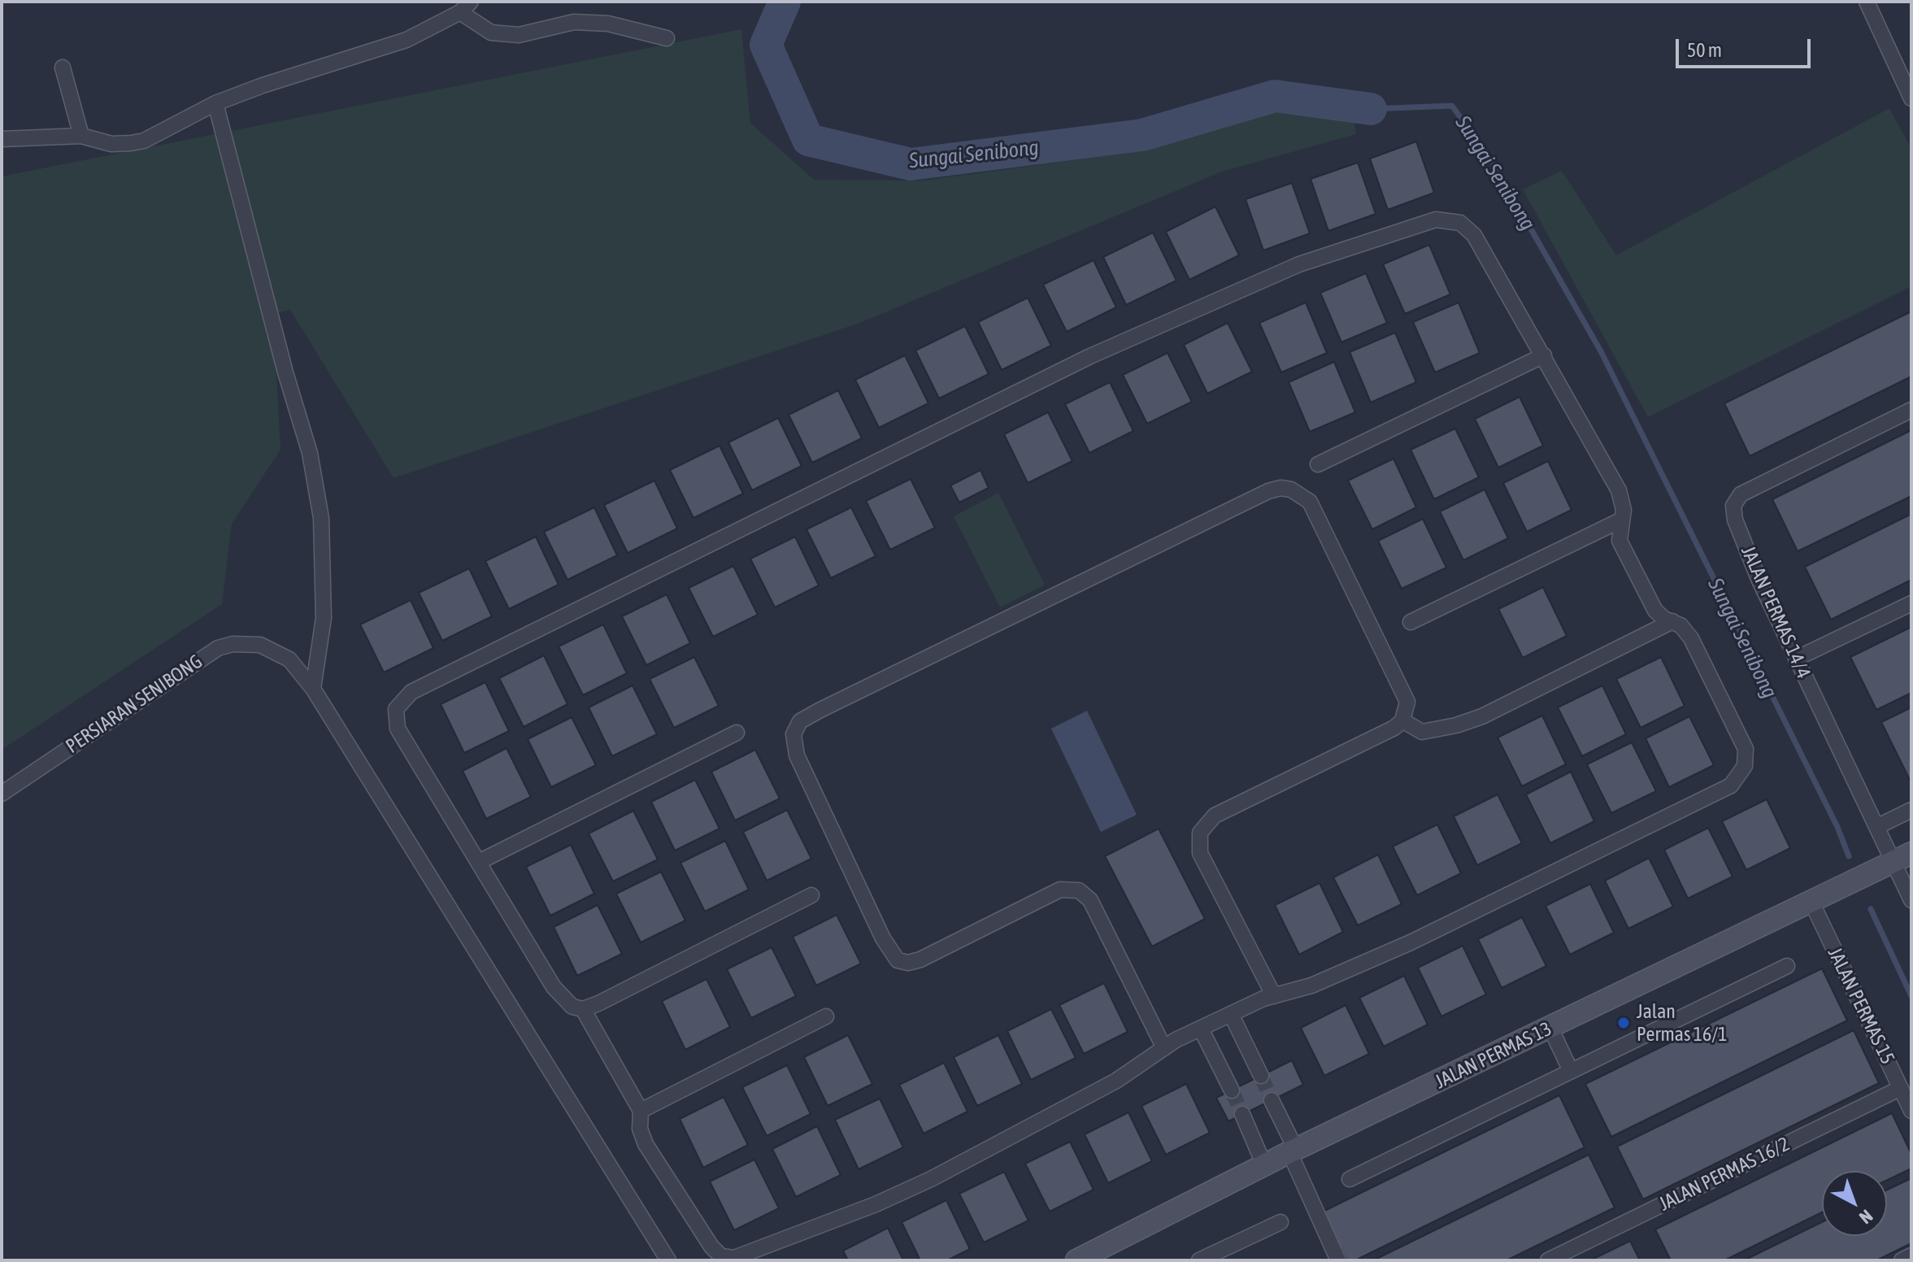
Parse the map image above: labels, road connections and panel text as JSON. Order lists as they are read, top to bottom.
{
  "streets": {
    "main road": ["JALAN PERMAS 13"],
    "street": [
      "JALAN PERMAS 14/4",
      "PERSIARAN SENIBONG",
      "JALAN PERMAS 15",
      "JALAN PERMAS 16/2"
    ]
  },
  "crossings": [
    ["JALAN PERMAS 14/4", "JALAN PERMAS 13"],
    ["JALAN PERMAS 15", "JALAN PERMAS 13"],
    ["JALAN PERMAS 15", "JALAN PERMAS 16/2"]
  ],
  "water": ["Sungai Senibong"],
  "places": ["Jalan Permas 16/1"],
  "scale_bar": "50 m",
  "north": "bottom right"
}
